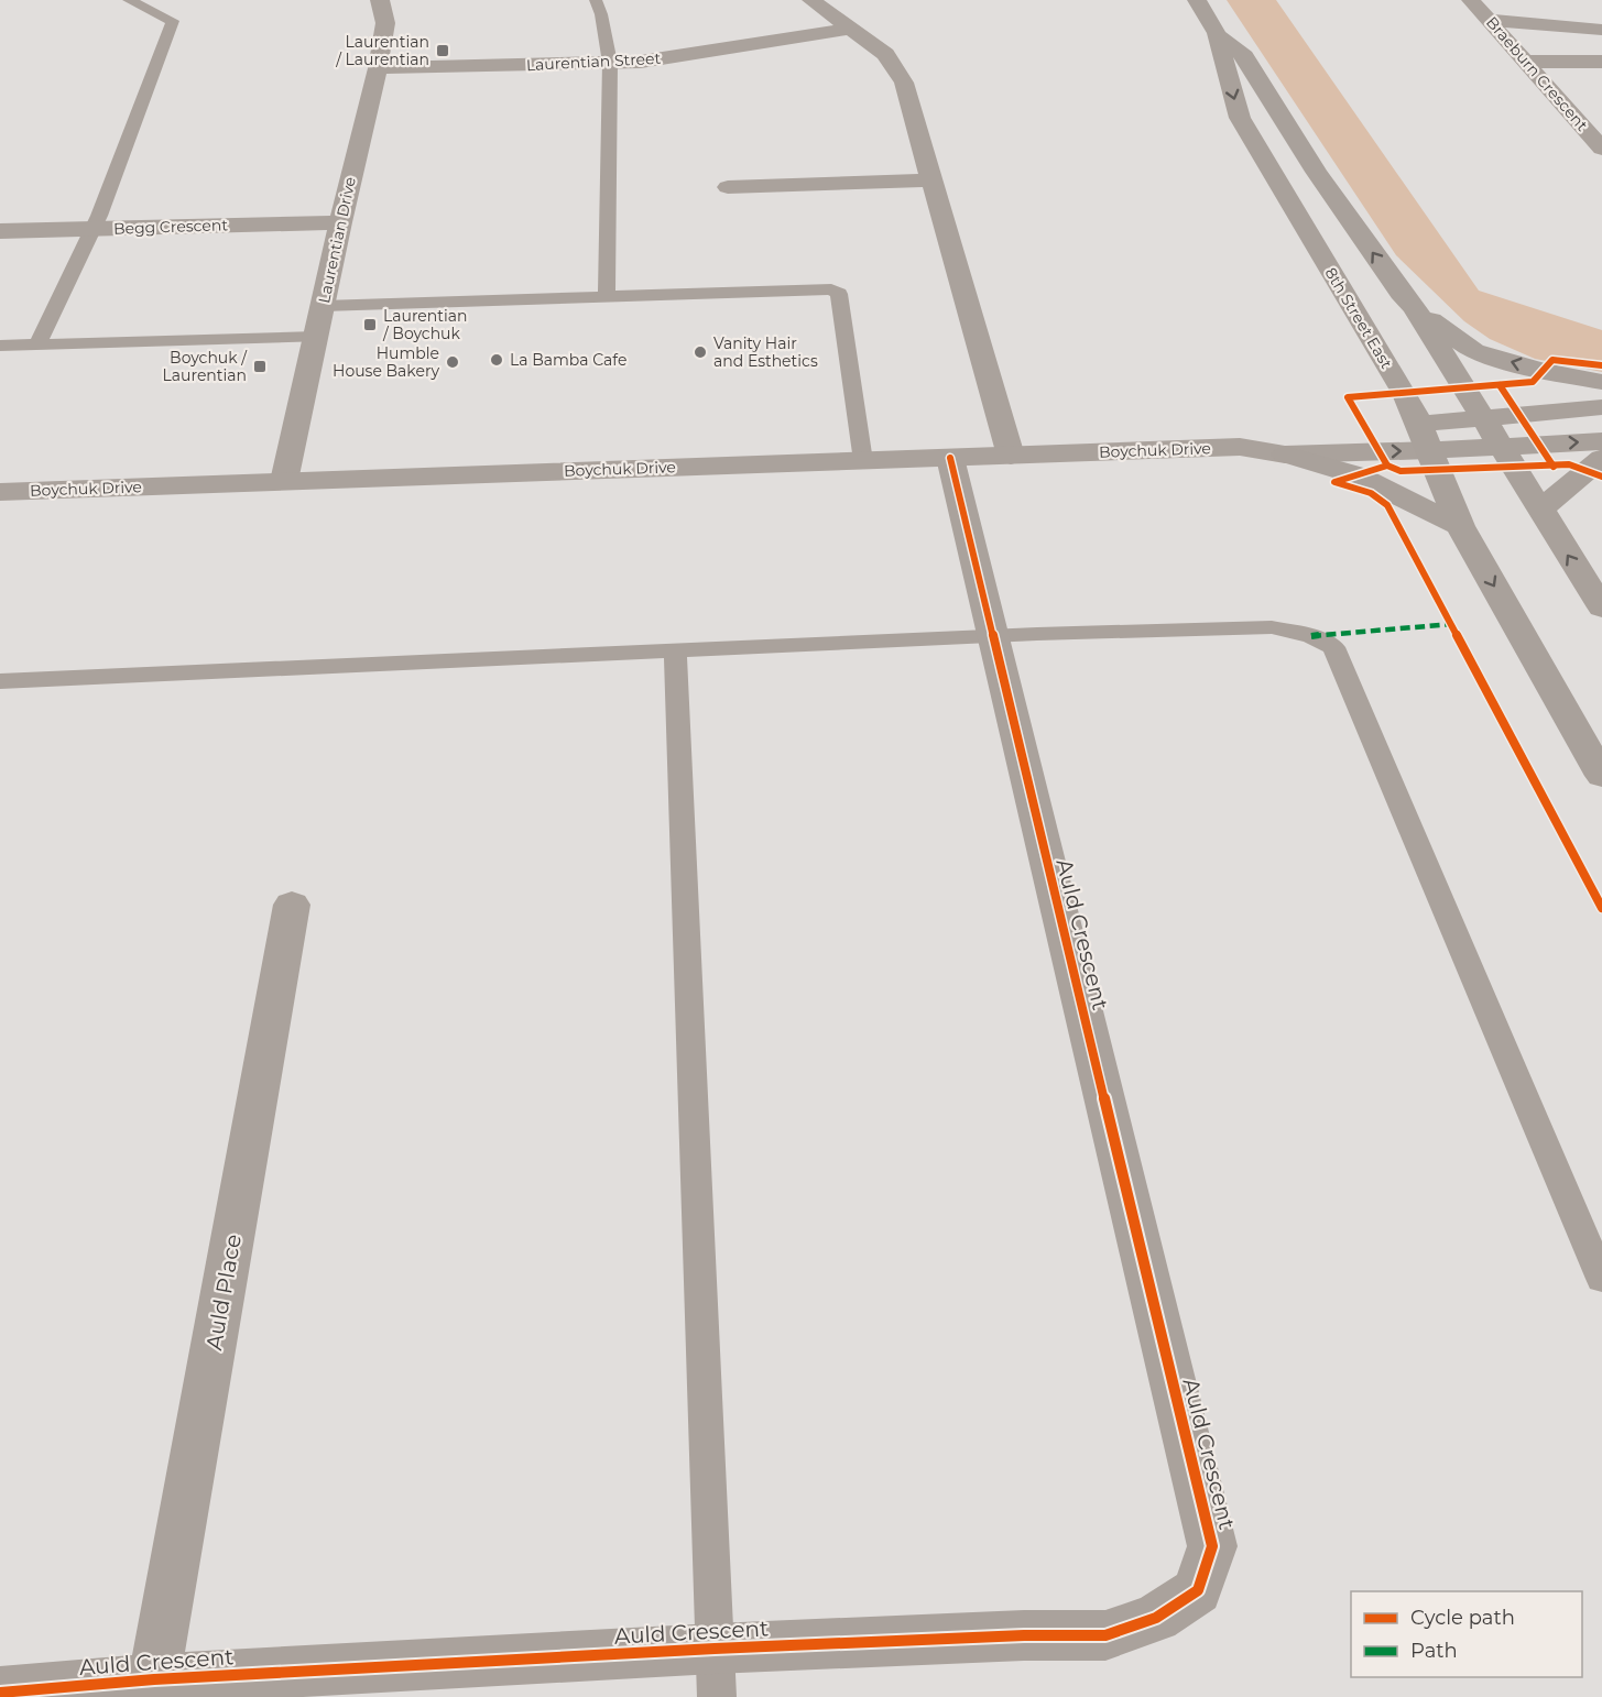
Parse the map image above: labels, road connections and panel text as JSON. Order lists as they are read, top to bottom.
{
  "streets": {
    "main road": ["8th Street East", "Boychuk Drive"],
    "street": [
      "Laurentian Street",
      "Braeburn Crescent",
      "Begg Crescent",
      "Laurentian Drive",
      "Auld Crescent",
      "Auld Place"
    ]
  },
  "crossings": [
    ["Laurentian Street", "Laurentian Drive"],
    ["Begg Crescent", "Laurentian Drive"],
    ["Laurentian Drive", "Boychuk Drive"],
    ["8th Street East", "Boychuk Drive"],
    ["Boychuk Drive", "Auld Crescent"],
    ["Auld Crescent", "Auld Place"]
  ],
  "places": {
    "transit": ["Laurentian / Laurentian", "Laurentian / Boychuk", "Boychuk / Laurentian"],
    "other": ["Vanity Hair and Esthetics", "La Bamba Cafe", "Humble House Bakery"]
  },
  "legend": ["Cycle path", "Path"]
}
